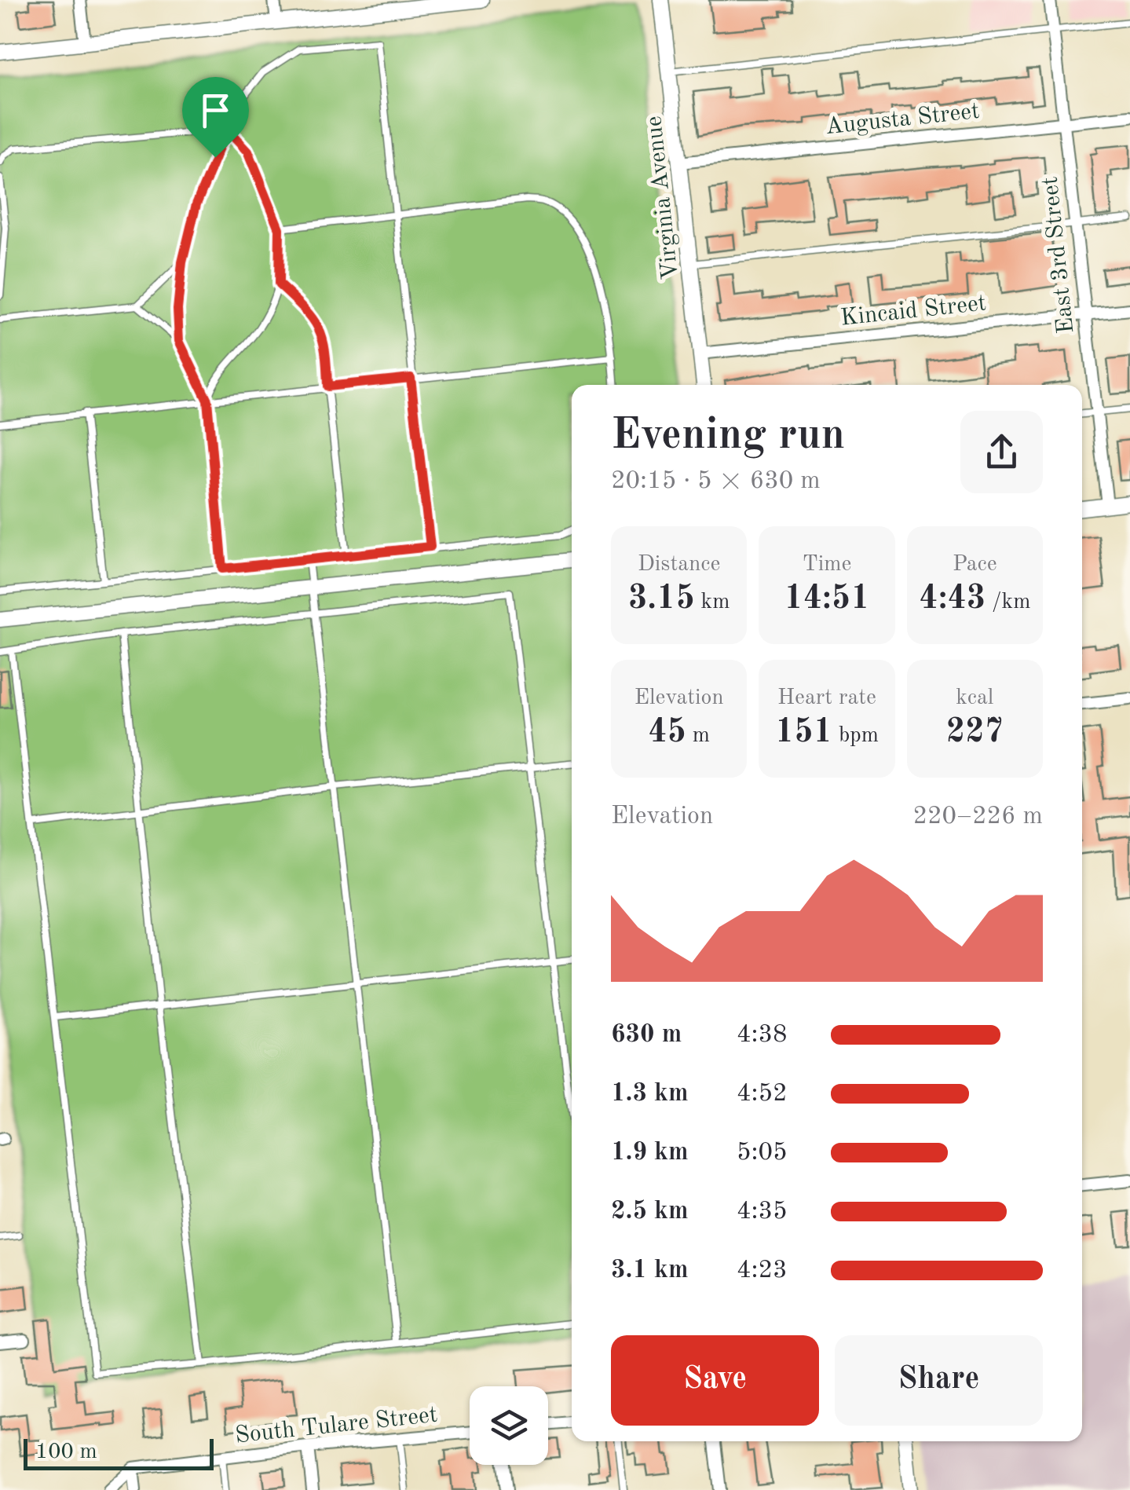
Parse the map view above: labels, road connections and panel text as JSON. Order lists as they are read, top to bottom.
{
  "streets": {
    "street": [
      "Augusta Street",
      "Virginia Avenue",
      "East 3rd Street",
      "Kincaid Street",
      "South Tulare Street"
    ]
  },
  "crossings": [
    ["Augusta Street", "Virginia Avenue"],
    ["Augusta Street", "East 3rd Street"],
    ["Virginia Avenue", "Kincaid Street"],
    ["East 3rd Street", "Kincaid Street"]
  ],
  "scale_bar": "100 m",
  "page": {
    "heading": ["Evening run", "20:15 · 5 × 630 m"],
    "stats": [
      ["Distance", "3.15 km"],
      ["Time", "14:51"],
      ["Pace", "4:43 /km"],
      ["Elevation", "45 m"],
      ["Heart rate", "151 bpm"],
      ["kcal", "227"]
    ],
    "chart": ["Elevation", "220–226 m"],
    "list": [
      {
        "name": "630 m",
        "note": "4:38"
      },
      {
        "name": "1.3 km",
        "note": "4:52"
      },
      {
        "name": "1.9 km",
        "note": "5:05"
      },
      {
        "name": "2.5 km",
        "note": "4:35"
      },
      {
        "name": "3.1 km",
        "note": "4:23"
      }
    ],
    "buttons": ["Save", "Share"],
    "scale": "100 m"
  }
}
